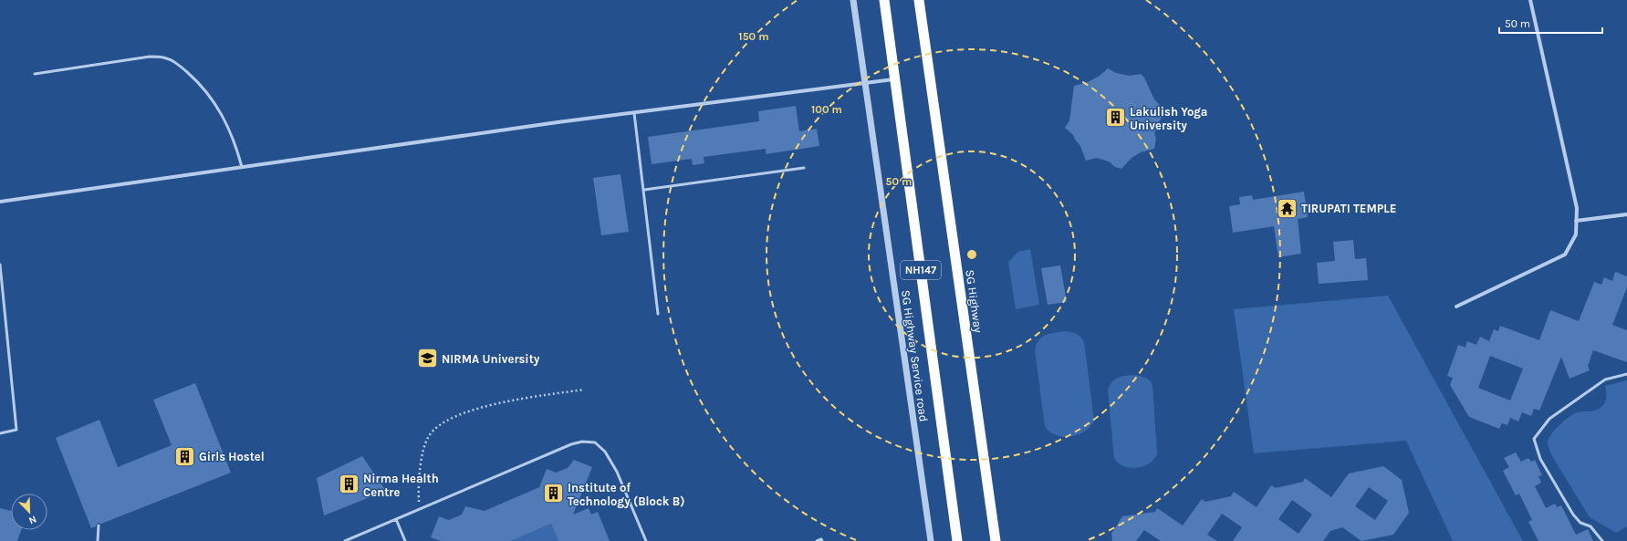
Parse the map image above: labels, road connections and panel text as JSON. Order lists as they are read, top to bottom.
{
  "streets": {
    "highway": ["NH147", "SG Highway"],
    "street": ["SG Highway Service road"]
  },
  "places": {
    "building": [
      "Lakulish Yoga University",
      "Girls Hostel",
      "Nirma Health Centre",
      "Institute of Technology (Block B)"
    ],
    "temple": ["TIRUPATI TEMPLE"],
    "school or university": ["NIRMA University"]
  },
  "scale_bar": "50 m",
  "north": "bottom right",
  "rings": ["150 m", "100 m", "50 m"]
}
